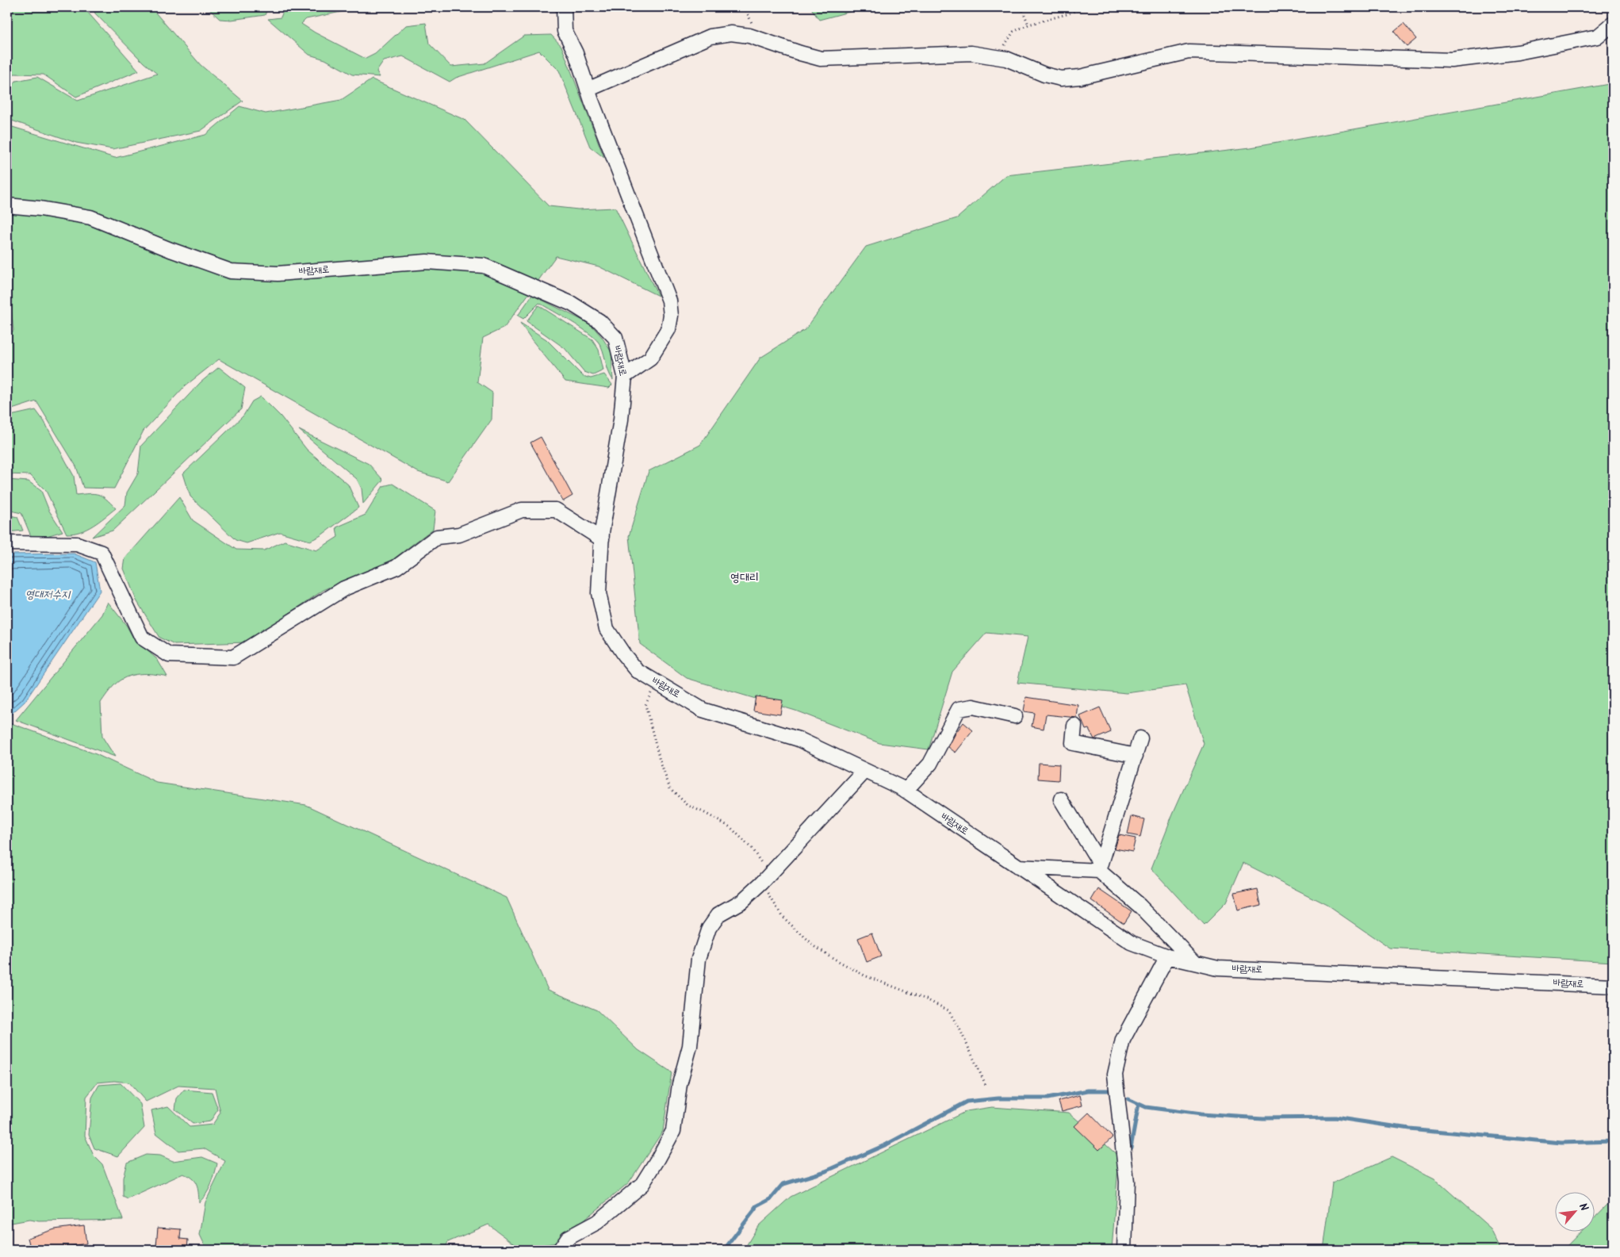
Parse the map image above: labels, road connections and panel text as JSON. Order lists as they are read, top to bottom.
{
  "streets": {
    "street": ["바람재로"]
  },
  "districts": ["영대리"],
  "water": ["영대저수지"],
  "north": "top right"
}
